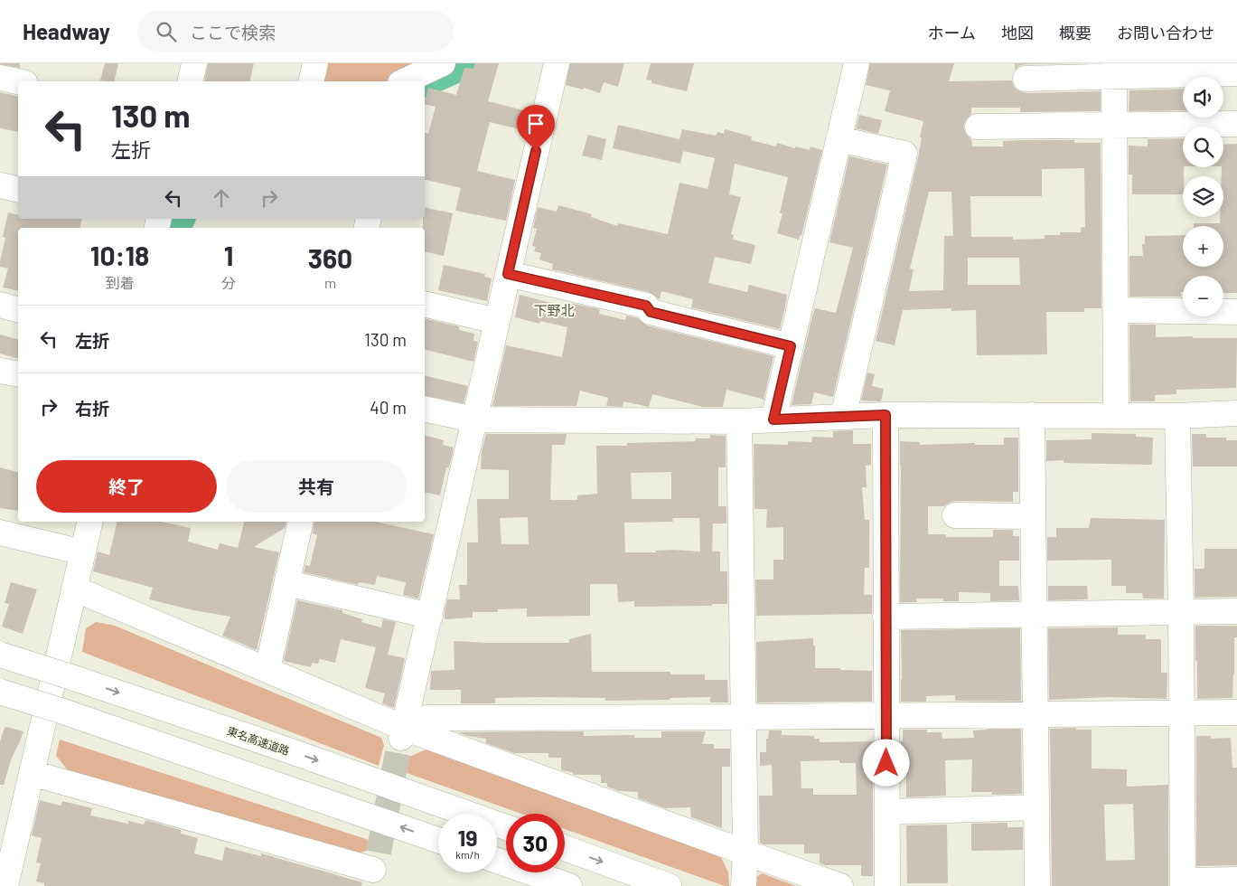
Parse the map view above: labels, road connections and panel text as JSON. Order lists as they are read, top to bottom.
{
  "streets": {
    "main road": ["東名高速道路"]
  },
  "districts": ["下野北"],
  "page": {
    "header": "Headway",
    "search": "ここで検索",
    "nav": [
      "ホーム",
      "地図",
      "概要",
      "お問い合わせ"
    ],
    "map_buttons": ["+", "−"],
    "turn": ["130 m", "左折"],
    "eta": [
      "10:18",
      "到着",
      "1",
      "分",
      "360",
      "m"
    ],
    "list": [
      {
        "name": "左折",
        "value": "130 m"
      },
      {
        "name": "右折",
        "value": "40 m"
      }
    ],
    "buttons": ["終了", "共有"],
    "speed": "19 km/h",
    "limit": "30"
  }
}
